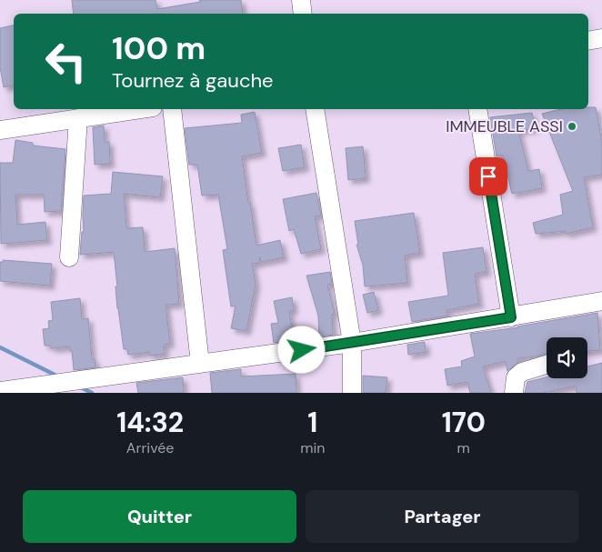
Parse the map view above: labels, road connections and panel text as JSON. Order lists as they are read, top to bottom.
{
  "places": ["IMMEUBLE ASSI"],
  "page": {
    "turn": ["100 m", "Tournez à gauche"],
    "eta": [
      "14:32",
      "Arrivée",
      "1",
      "min",
      "170",
      "m"
    ],
    "buttons": ["Quitter", "Partager"]
  }
}
